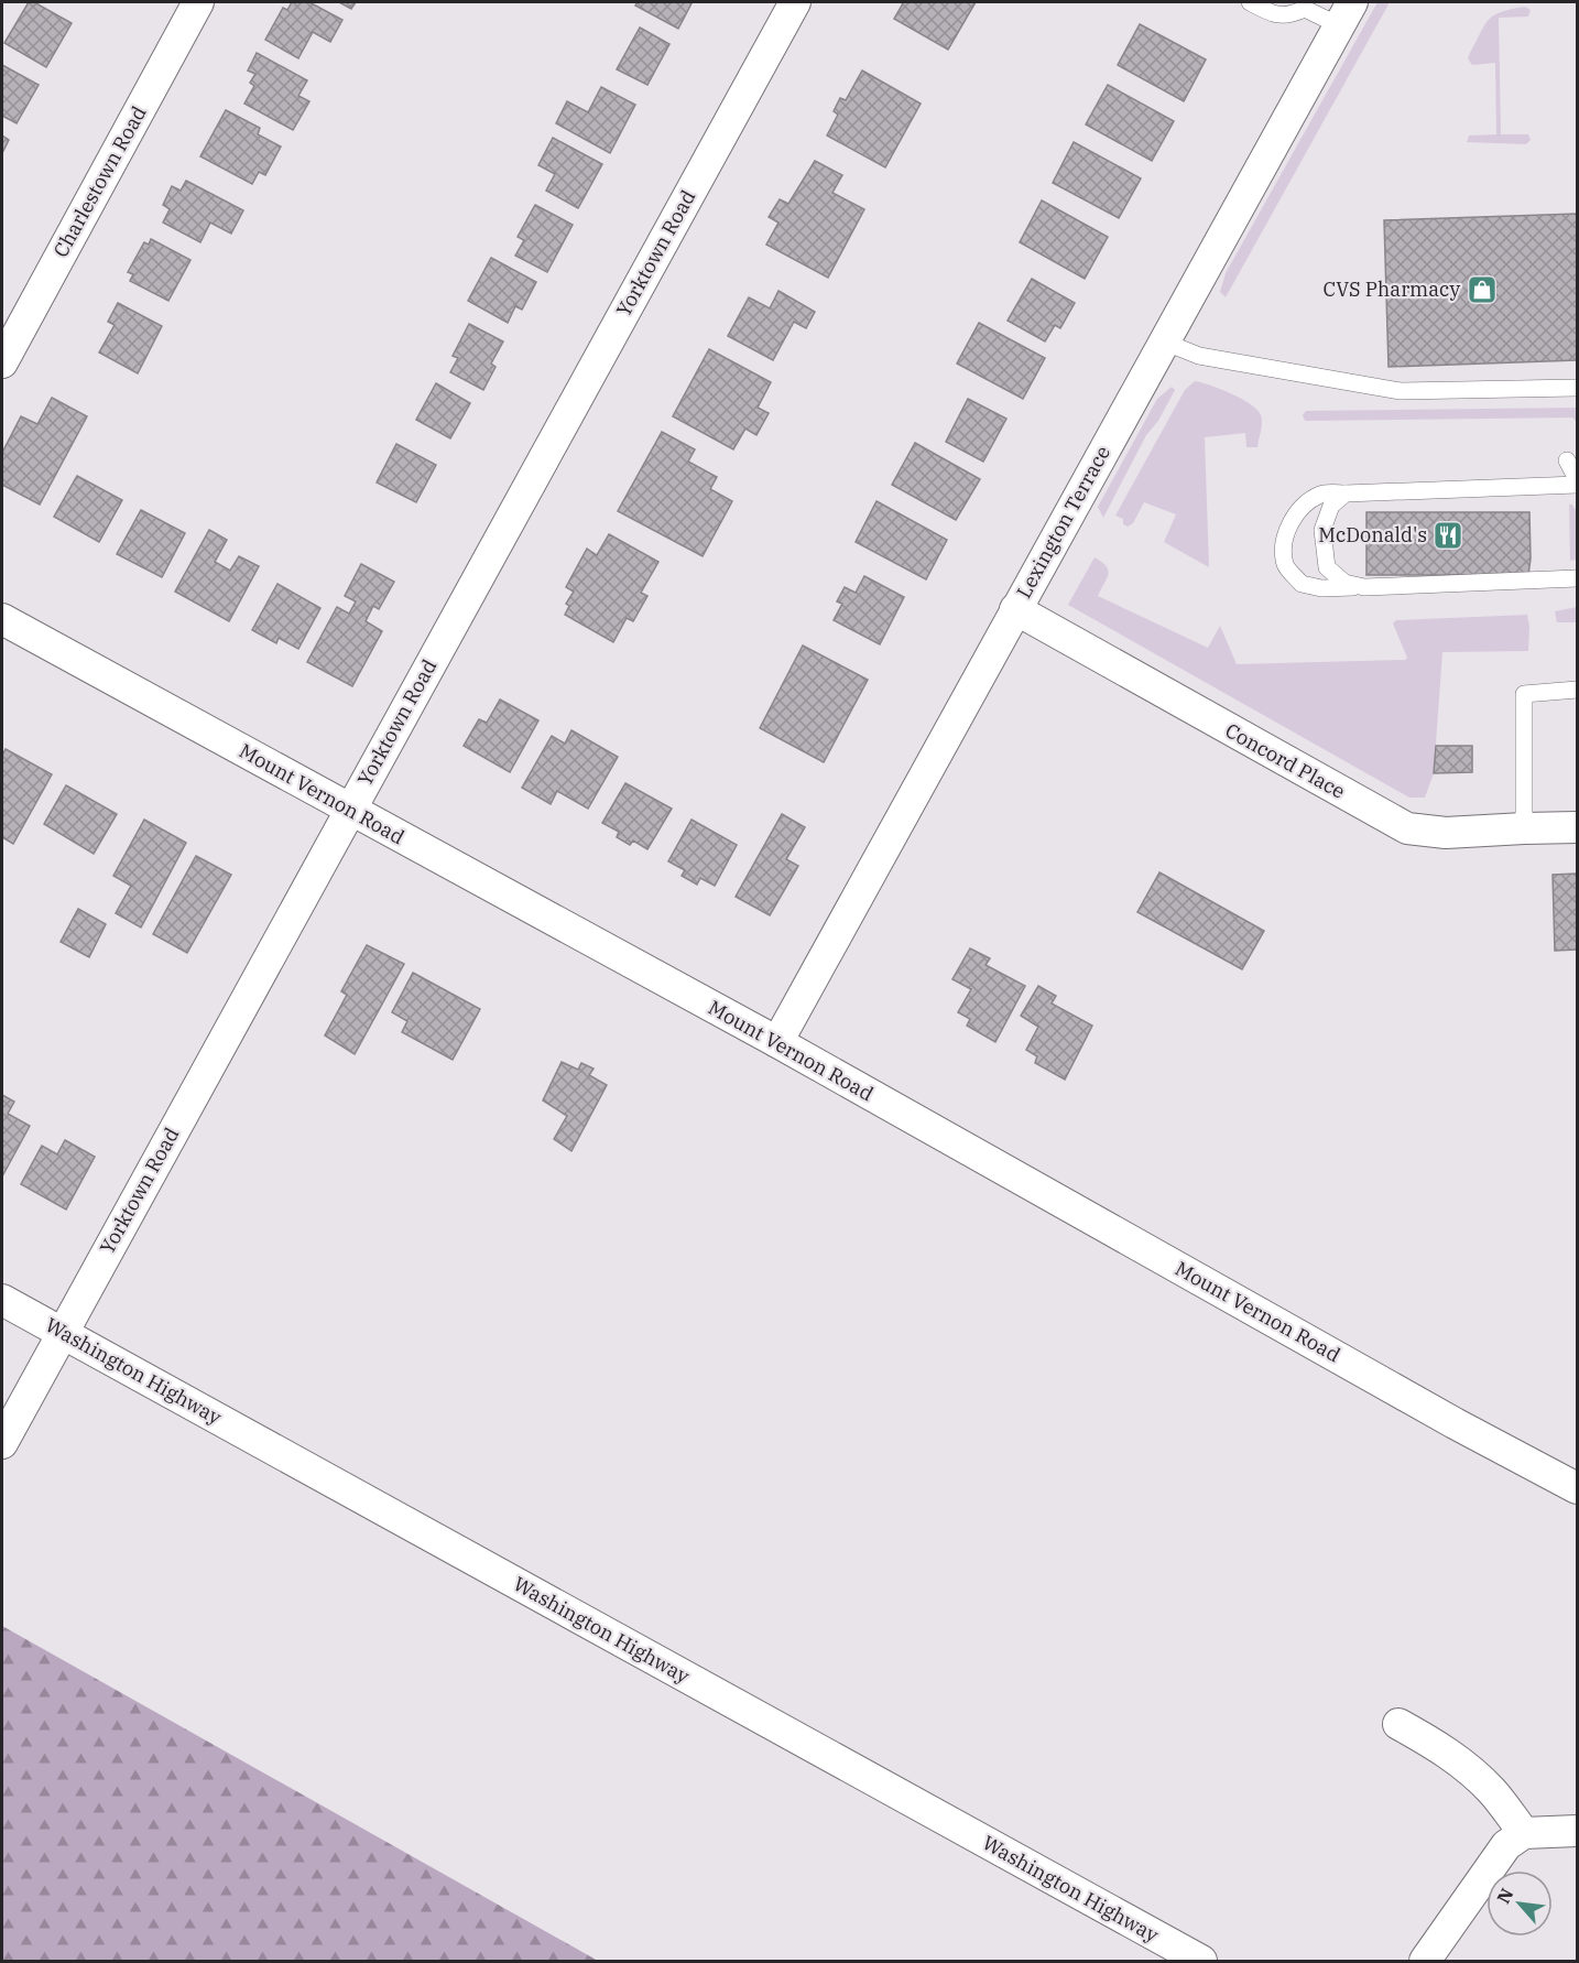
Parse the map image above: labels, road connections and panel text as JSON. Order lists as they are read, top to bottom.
{
  "streets": {
    "street": [
      "Charlestown Road",
      "Yorktown Road",
      "Lexington Terrace",
      "Concord Place",
      "Mount Vernon Road",
      "Washington Highway"
    ]
  },
  "crossings": [
    ["Yorktown Road", "Mount Vernon Road"],
    ["Yorktown Road", "Washington Highway"],
    ["Lexington Terrace", "Concord Place"],
    ["Lexington Terrace", "Mount Vernon Road"]
  ],
  "places": {
    "shop": ["CVS Pharmacy"],
    "restaurant": ["McDonald's"]
  },
  "north": "top left"
}
